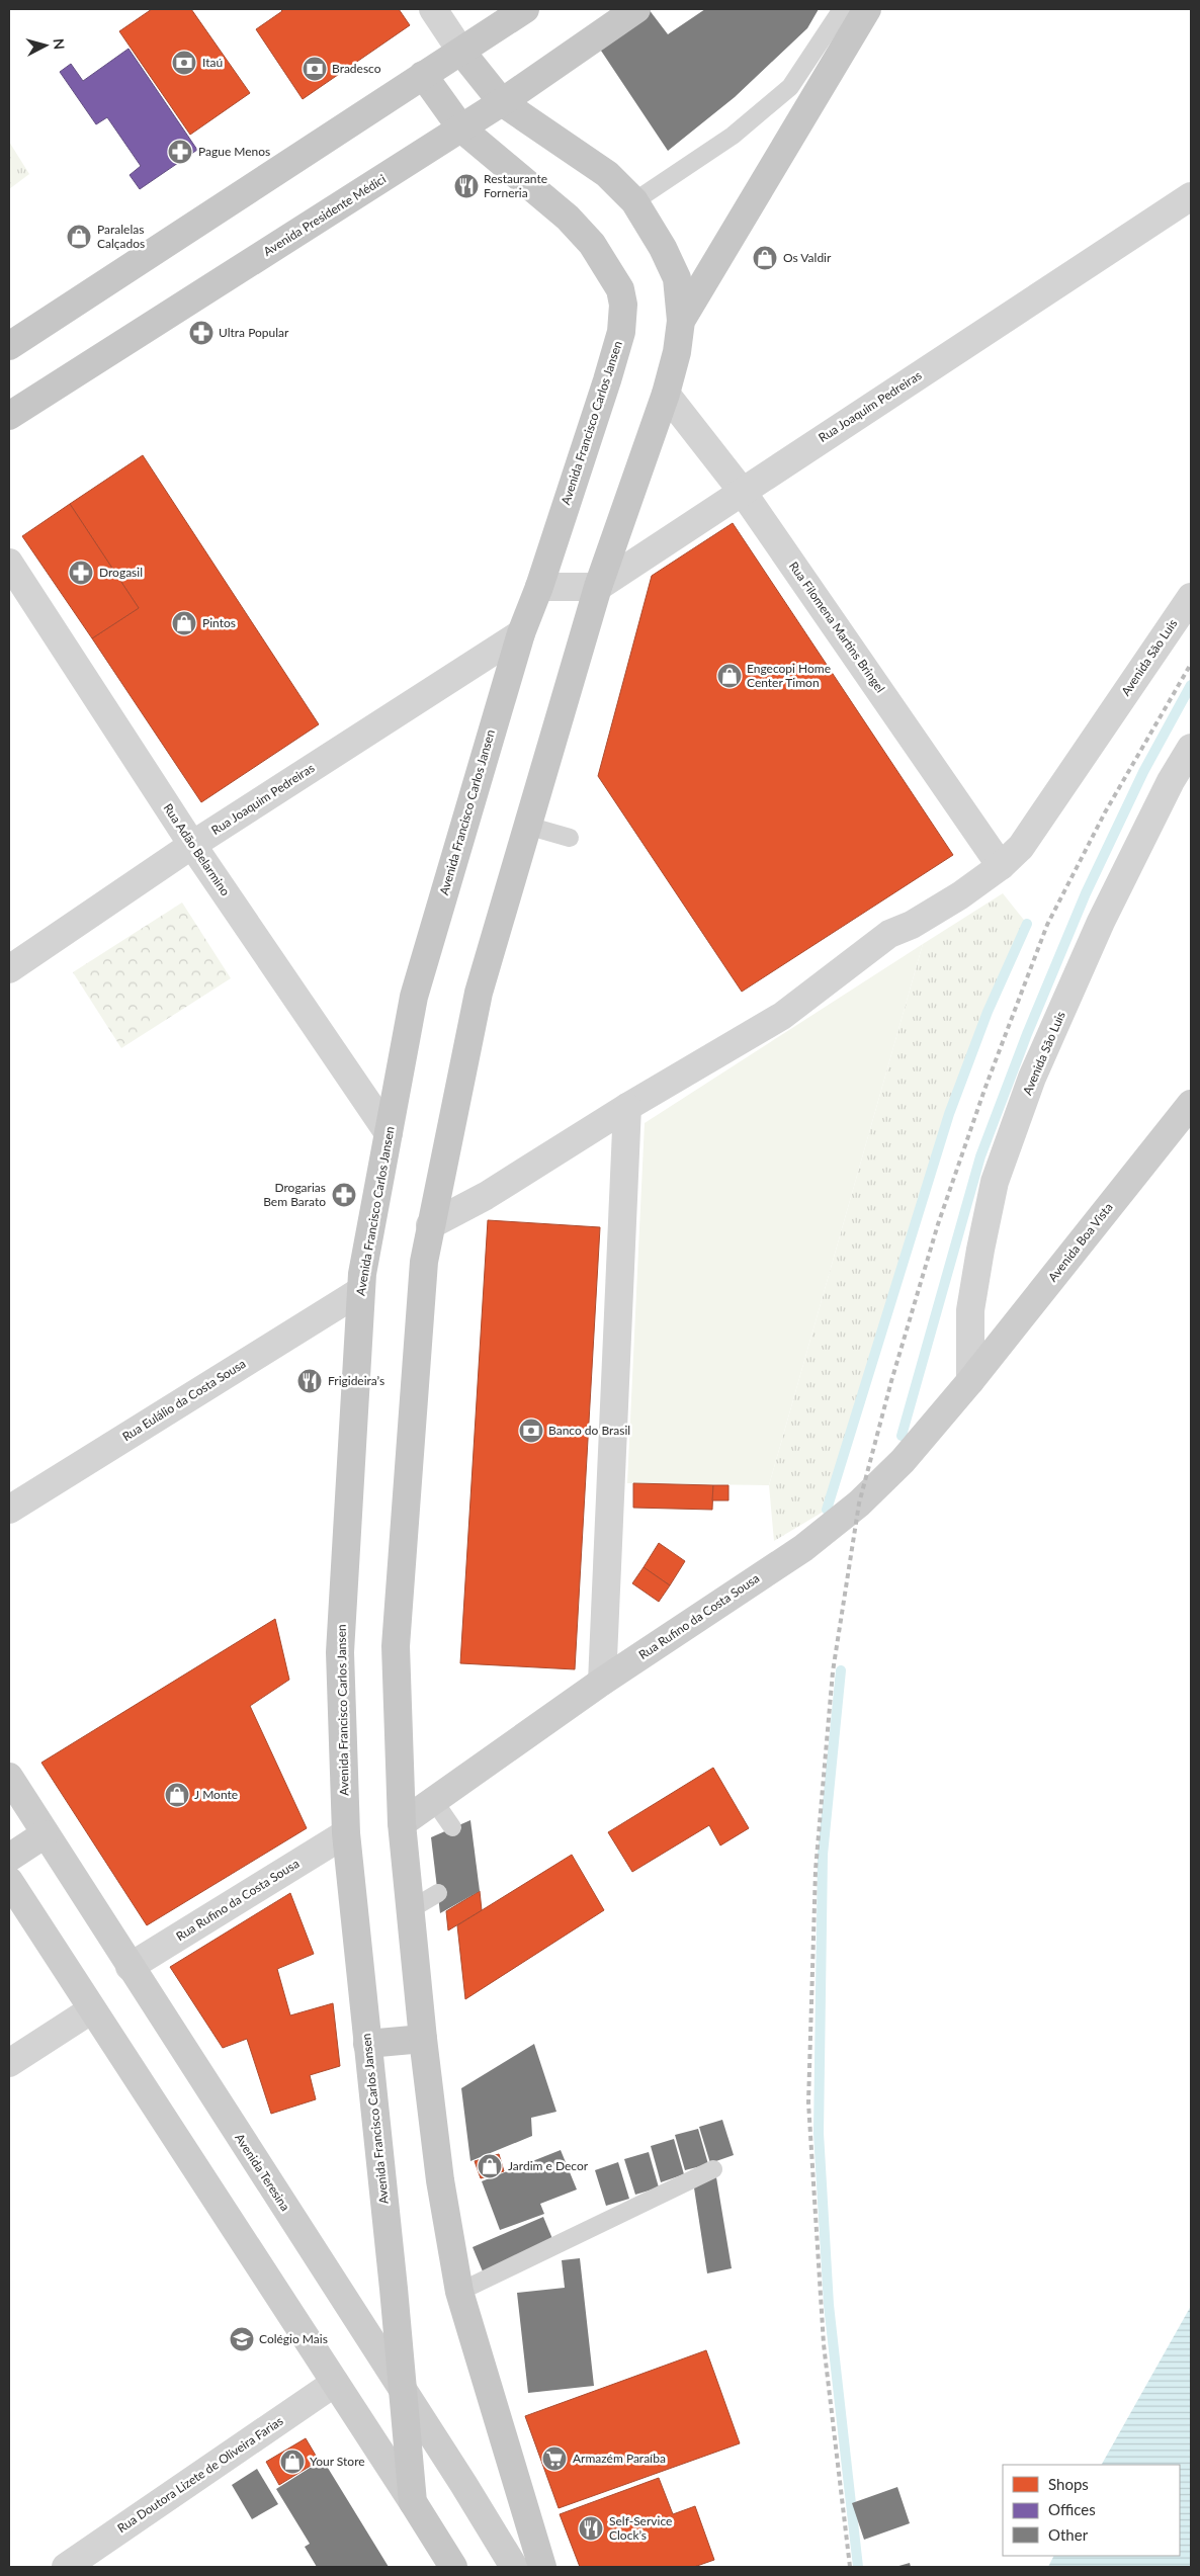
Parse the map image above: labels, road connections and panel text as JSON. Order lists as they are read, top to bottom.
{
  "streets": {
    "main road": [
      "Avenida Presidente Médici",
      "Avenida Francisco Carlos Jansen",
      "Avenida Boa Vista",
      "Rua Rufino da Costa Sousa",
      "Avenida Teresina"
    ],
    "street": [
      "Rua Joaquim Pedreiras",
      "Rua Filomena Martins Bringel",
      "Avenida São Luis",
      "Rua Adão Belarmino",
      "Rua Eulálio da Costa Sousa",
      "Rua Doutora Lizete de Oliveira Farias"
    ]
  },
  "crossings": [
    ["Avenida Presidente Médici", "Avenida Francisco Carlos Jansen"],
    ["Rua Joaquim Pedreiras", "Avenida Francisco Carlos Jansen"],
    ["Rua Joaquim Pedreiras", "Rua Filomena Martins Bringel"],
    ["Rua Joaquim Pedreiras", "Rua Adão Belarmino"],
    ["Avenida Francisco Carlos Jansen", "Rua Adão Belarmino"],
    ["Avenida Francisco Carlos Jansen", "Rua Eulálio da Costa Sousa"],
    ["Avenida Francisco Carlos Jansen", "Rua Rufino da Costa Sousa"],
    ["Avenida Francisco Carlos Jansen", "Avenida Teresina"],
    ["Rua Filomena Martins Bringel", "Avenida São Luis"],
    ["Avenida São Luis", "Avenida Boa Vista"],
    ["Avenida São Luis", "Rua Rufino da Costa Sousa"],
    ["Avenida Boa Vista", "Rua Rufino da Costa Sousa"],
    ["Rua Rufino da Costa Sousa", "Avenida Teresina"]
  ],
  "places": {
    "bank": ["Itaú", "Bradesco", "Banco do Brasil"],
    "pharmacy": [
      "Pague Menos",
      "Ultra Popular",
      "Drogasil",
      "Drogarias Bem Barato"
    ],
    "restaurant": ["Restaurante Forneria", "Frigideira’s", "Self-Service Clock’s"],
    "shop": [
      "Paralelas Calçados",
      "Os Valdir",
      "Pintos",
      "Engecopi Home Center Timon",
      "J Monte",
      "Jardim e Decor",
      "Your Store"
    ],
    "school or university": ["Colégio Mais"],
    "supermarket": ["Armazém Paraíba"]
  },
  "legend": ["Shops", "Offices", "Other"],
  "north": "right"
}
